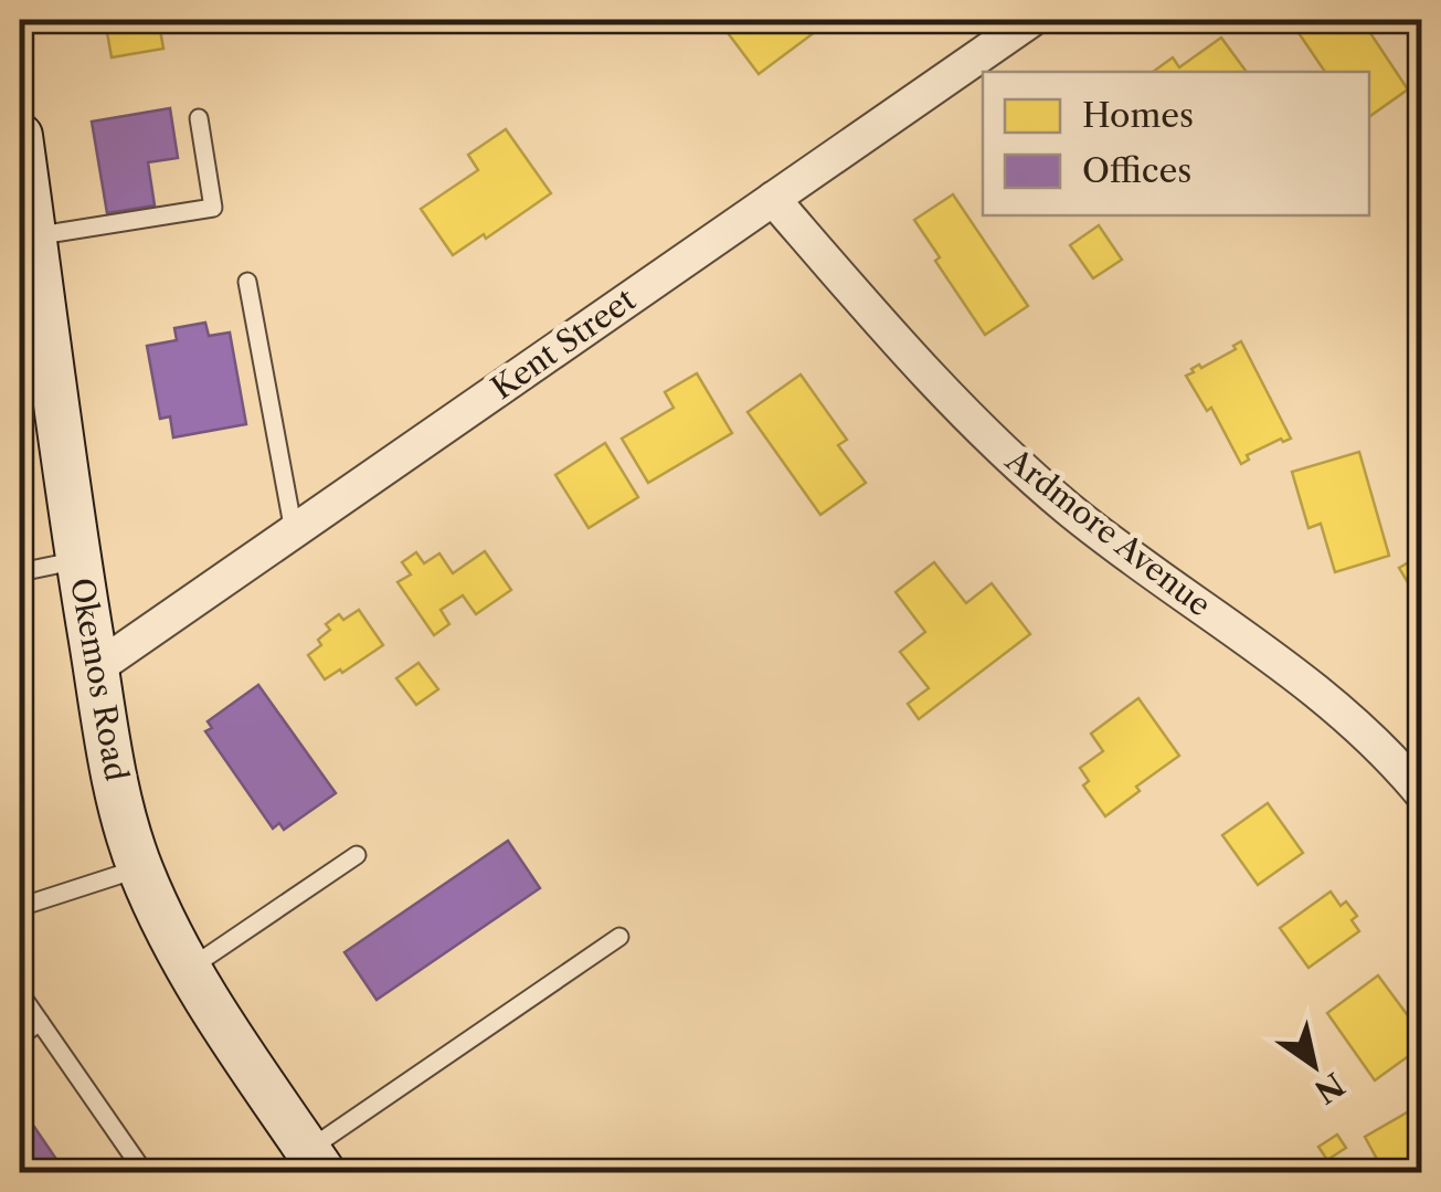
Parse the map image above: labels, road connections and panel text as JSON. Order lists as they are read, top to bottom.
{
  "streets": {
    "main road": ["Okemos Road"],
    "street": ["Kent Street", "Ardmore Avenue"]
  },
  "crossings": [
    ["Kent Street", "Ardmore Avenue"],
    ["Kent Street", "Okemos Road"]
  ],
  "legend": ["Homes", "Offices"],
  "north": "bottom right"
}
